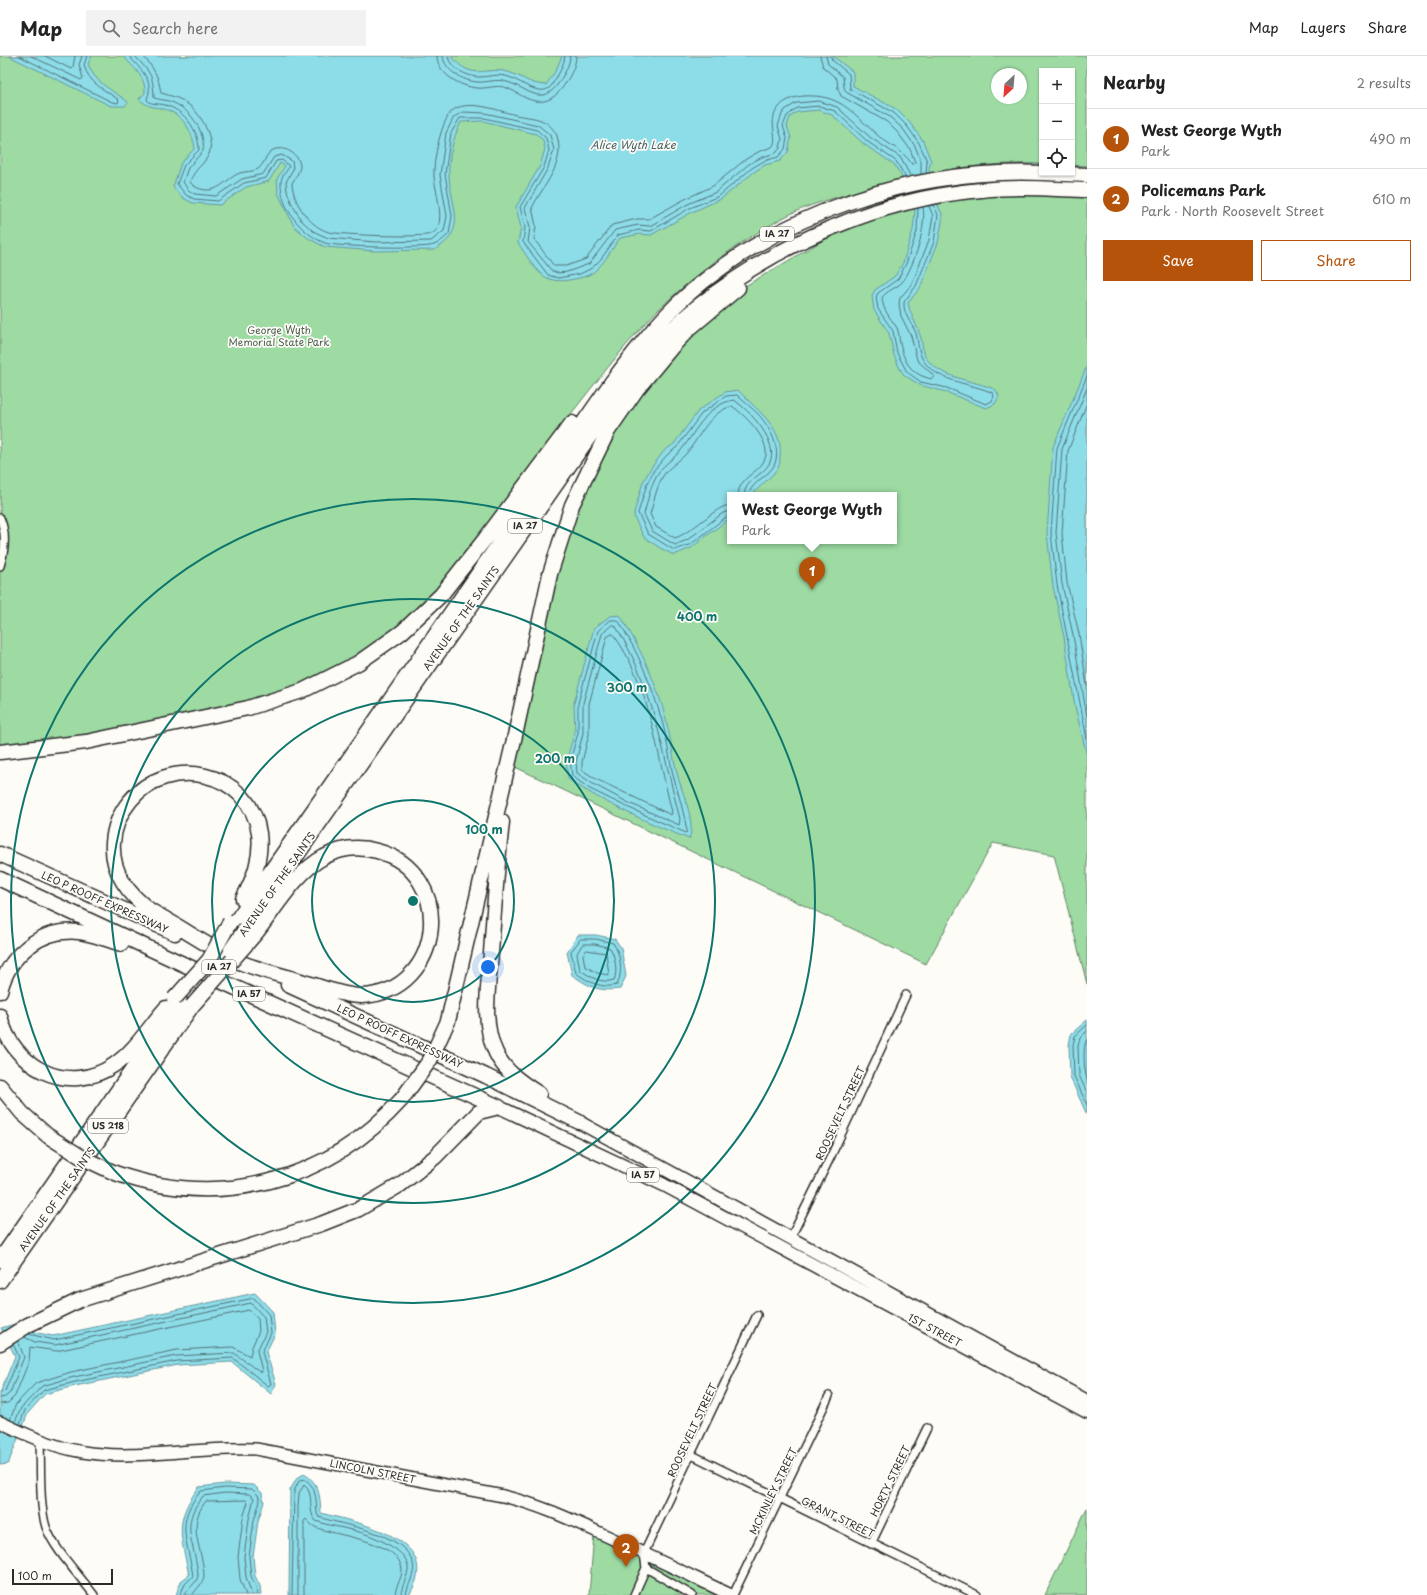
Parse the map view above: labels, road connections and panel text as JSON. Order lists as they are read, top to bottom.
{
  "streets": {
    "highway": [
      "IA 27",
      "AVENUE OF THE SAINTS",
      "LEO P ROOFF EXPRESSWAY",
      "IA 57",
      "US 218"
    ],
    "main road": ["1ST STREET", "LINCOLN STREET"],
    "street": [
      "ROOSEVELT STREET",
      "HORTY STREET",
      "MCKINLEY STREET",
      "GRANT STREET"
    ]
  },
  "crossings": [
    ["LEO P ROOFF EXPRESSWAY", "IA 57"],
    ["LEO P ROOFF EXPRESSWAY", "ROOSEVELT STREET"],
    ["LEO P ROOFF EXPRESSWAY", "1ST STREET"],
    ["IA 57", "ROOSEVELT STREET"],
    ["IA 57", "1ST STREET"],
    ["ROOSEVELT STREET", "1ST STREET"],
    ["ROOSEVELT STREET", "LINCOLN STREET"],
    ["ROOSEVELT STREET", "GRANT STREET"],
    ["LINCOLN STREET", "MCKINLEY STREET"],
    ["HORTY STREET", "GRANT STREET"],
    ["MCKINLEY STREET", "GRANT STREET"]
  ],
  "water": ["Alice Wyth Lake"],
  "parks": ["George Wyth Memorial State Park"],
  "scale_bar": "100 m",
  "north": "bottom left",
  "page": {
    "header": "Map",
    "search": "Search here",
    "nav": ["Map", "Layers", "Share"],
    "heading": ["Nearby", "2 results"],
    "map_buttons": ["+", "−"],
    "list": [
      {
        "mark": "1",
        "name": "West George Wyth",
        "note": "Park",
        "value": "490 m"
      },
      {
        "mark": "2",
        "name": "Policemans Park",
        "note": "Park · North Roosevelt Street",
        "value": "610 m"
      }
    ],
    "buttons": ["Save", "Share"],
    "popup": ["West George Wyth", "Park"],
    "pins": ["1", "2"],
    "scale": "100 m"
  },
  "rings": [
    "400 m",
    "300 m",
    "200 m",
    "100 m"
  ]
}
